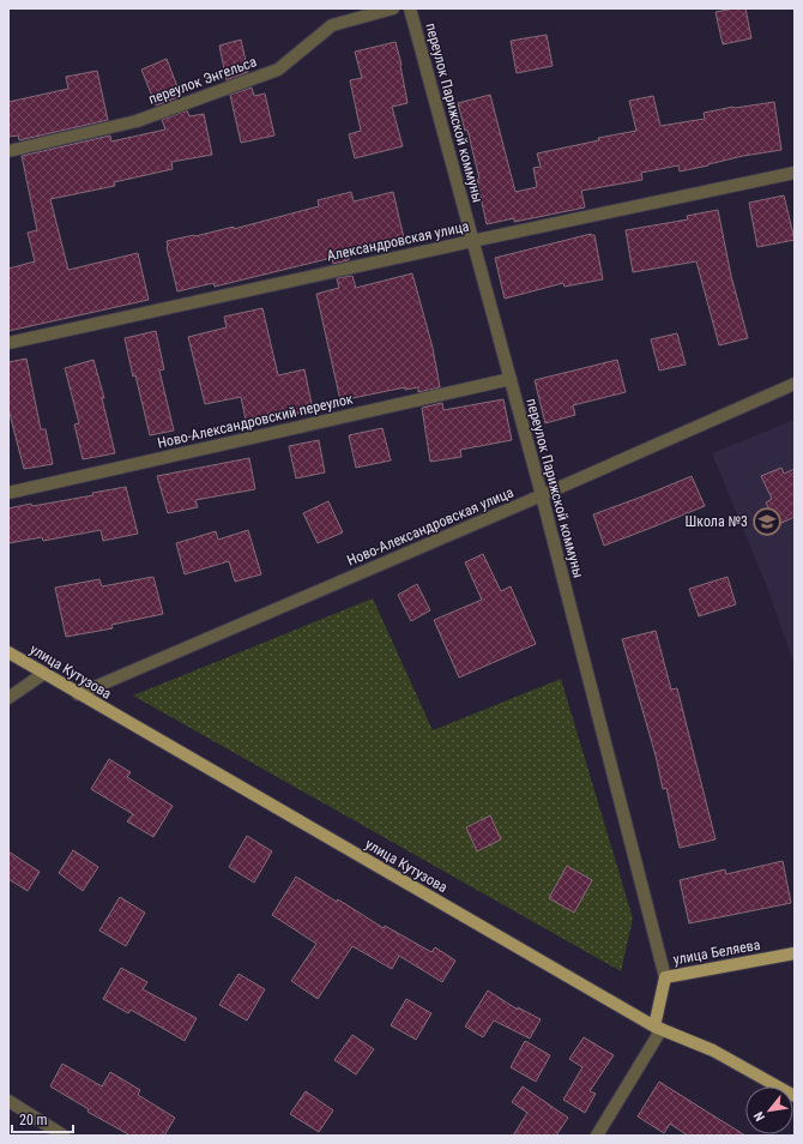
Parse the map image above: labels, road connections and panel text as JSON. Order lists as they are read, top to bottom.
{
  "streets": {
    "main road": ["улица Кутузова", "улица Беляева"],
    "street": [
      "переулок Энгельса",
      "переулок Парижской коммуны",
      "Александровская улица",
      "Ново-Александровский переулок",
      "Ново-Александровская улица"
    ]
  },
  "crossings": [
    ["переулок Парижской коммуны", "Александровская улица"],
    ["переулок Парижской коммуны", "Ново-Александровский переулок"],
    ["переулок Парижской коммуны", "Ново-Александровская улица"],
    ["переулок Парижской коммуны", "улица Беляева"],
    ["Ново-Александровская улица", "улица Кутузова"],
    ["улица Кутузова", "улица Беляева"]
  ],
  "places": {
    "school or university": ["Школа №3"]
  },
  "scale_bar": "20 m",
  "north": "bottom left"
}
